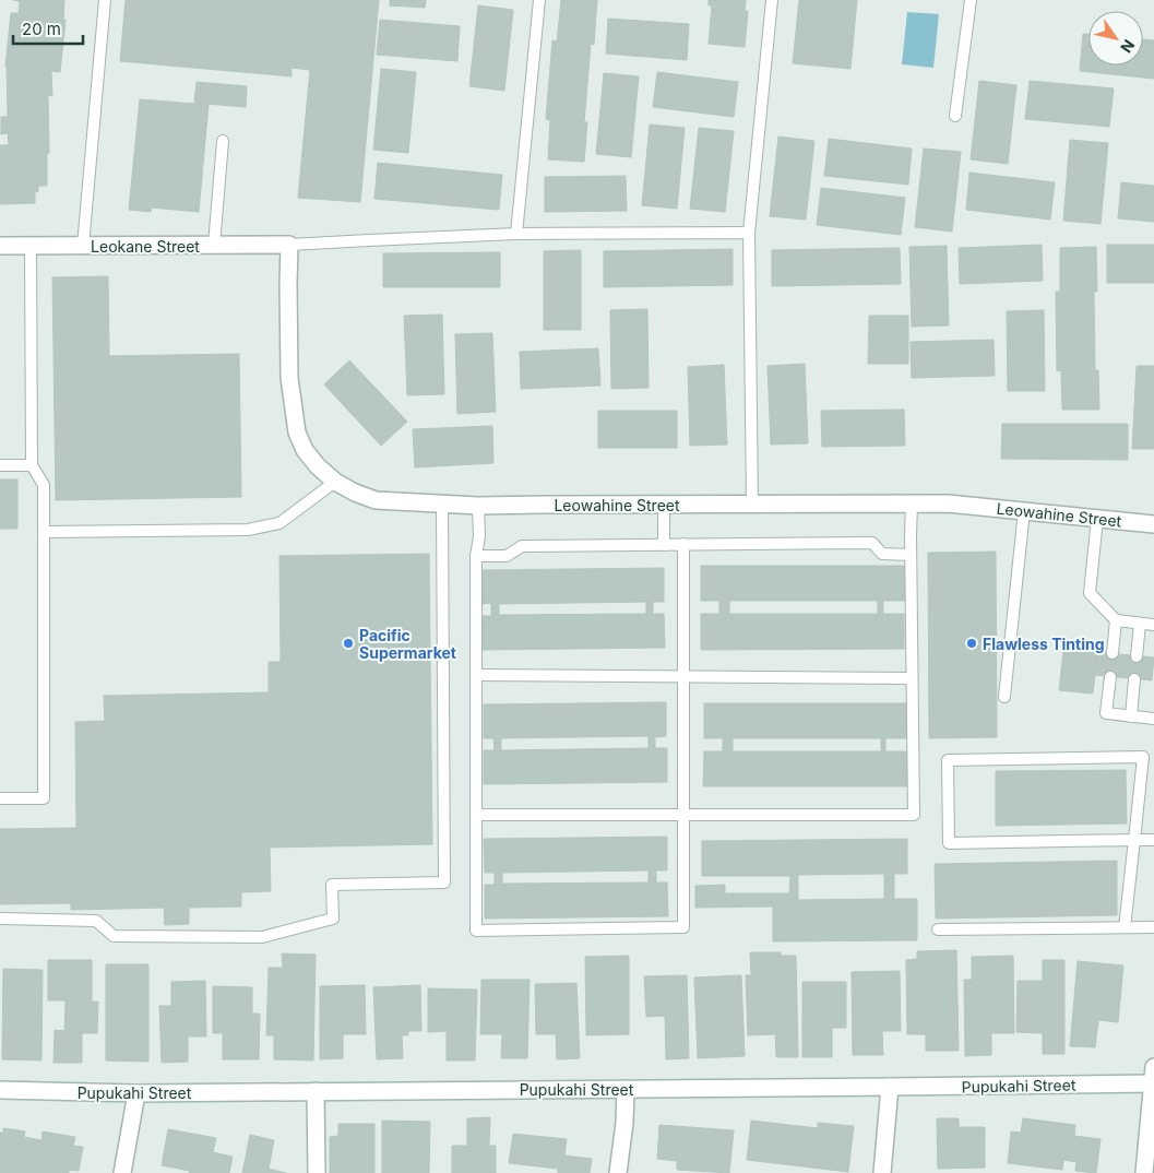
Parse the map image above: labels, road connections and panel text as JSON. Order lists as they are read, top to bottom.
{
  "streets": {
    "street": ["Leokane Street", "Leowahine Street", "Pupukahi Street"]
  },
  "crossings": [
    ["Leokane Street", "Leowahine Street"]
  ],
  "places": ["Pacific Supermarket", "Flawless Tinting"],
  "scale_bar": "20 m",
  "north": "bottom right"
}
